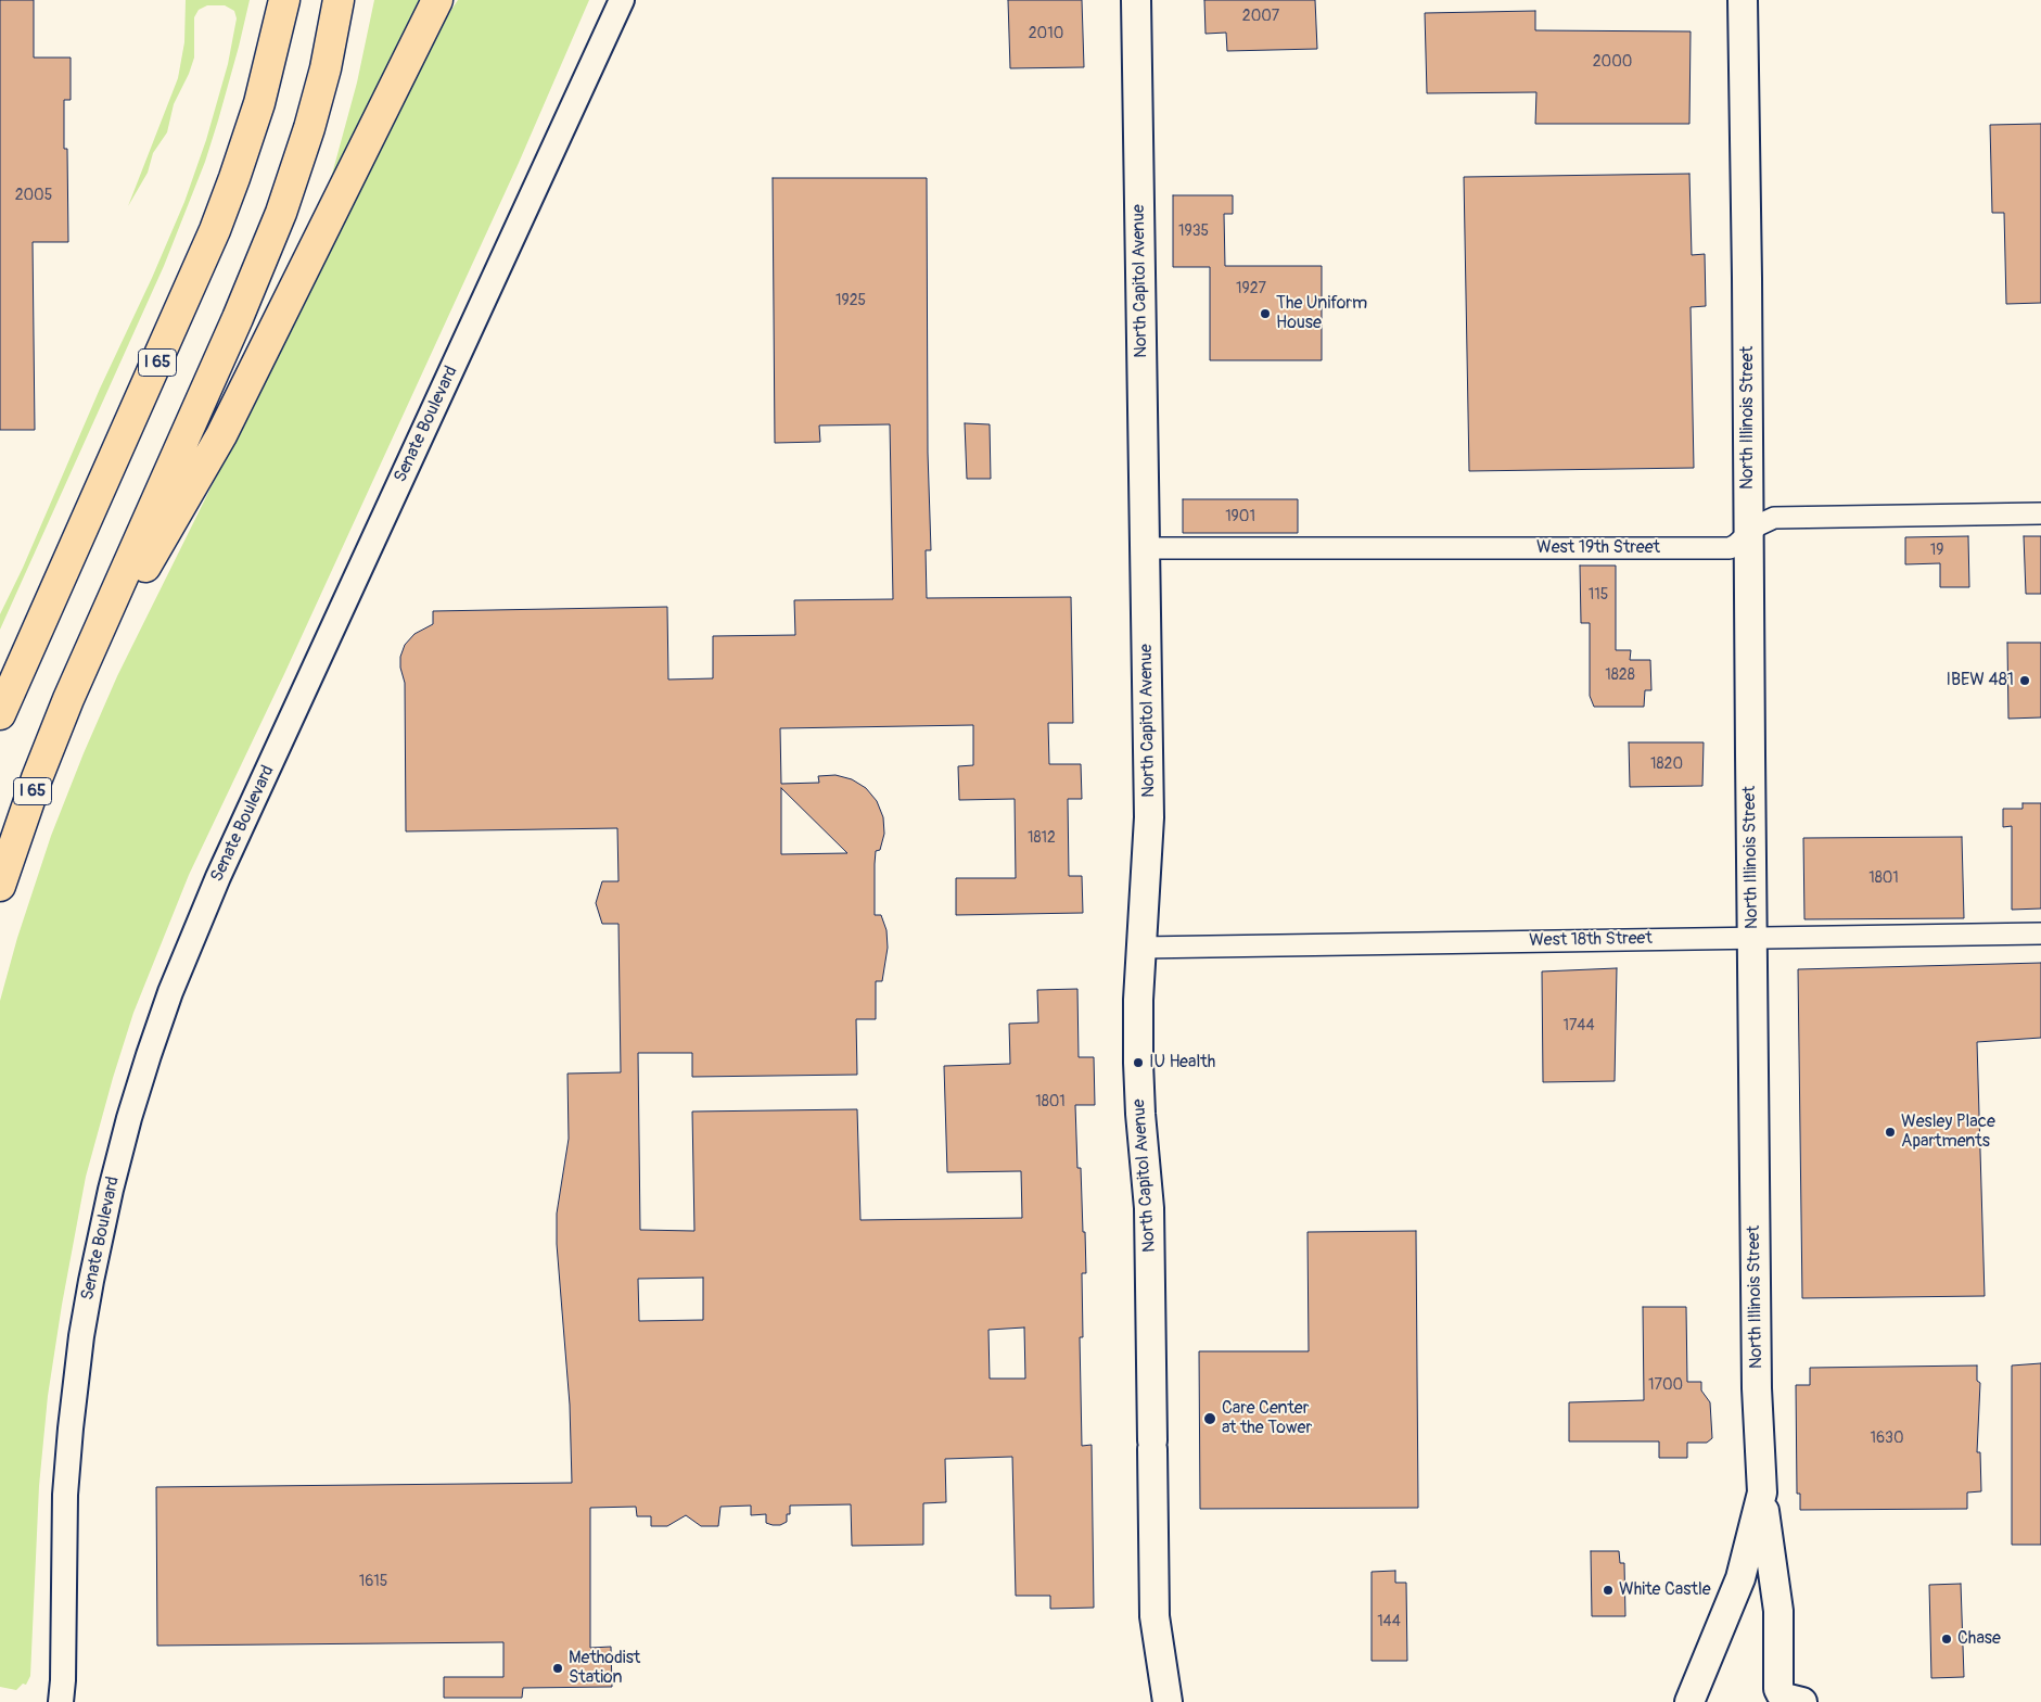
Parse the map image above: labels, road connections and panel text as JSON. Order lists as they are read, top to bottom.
{
  "streets": {
    "highway": ["I 65"],
    "main road": ["North Capitol Avenue", "North Illinois Street"],
    "street": ["Senate Boulevard", "West 19th Street", "West 18th Street"]
  },
  "crossings": [
    ["North Capitol Avenue", "West 19th Street"],
    ["North Capitol Avenue", "West 18th Street"],
    ["North Illinois Street", "West 19th Street"],
    ["North Illinois Street", "West 18th Street"]
  ],
  "places": [
    "The Uniform House",
    "IBEW 481",
    "IU Health",
    "Wesley Place Apartments",
    "Care Center at the Tower",
    "White Castle",
    "Chase",
    "Methodist Station"
  ],
  "house_numbers": [
    "2007",
    "2010",
    "2000",
    "2005",
    "1935",
    "1927",
    "1925",
    "1901",
    "19",
    "115",
    "1828",
    "1820",
    "1812",
    "1801",
    "1744",
    "1801",
    "1700",
    "1630",
    "1615",
    "144"
  ]
}
